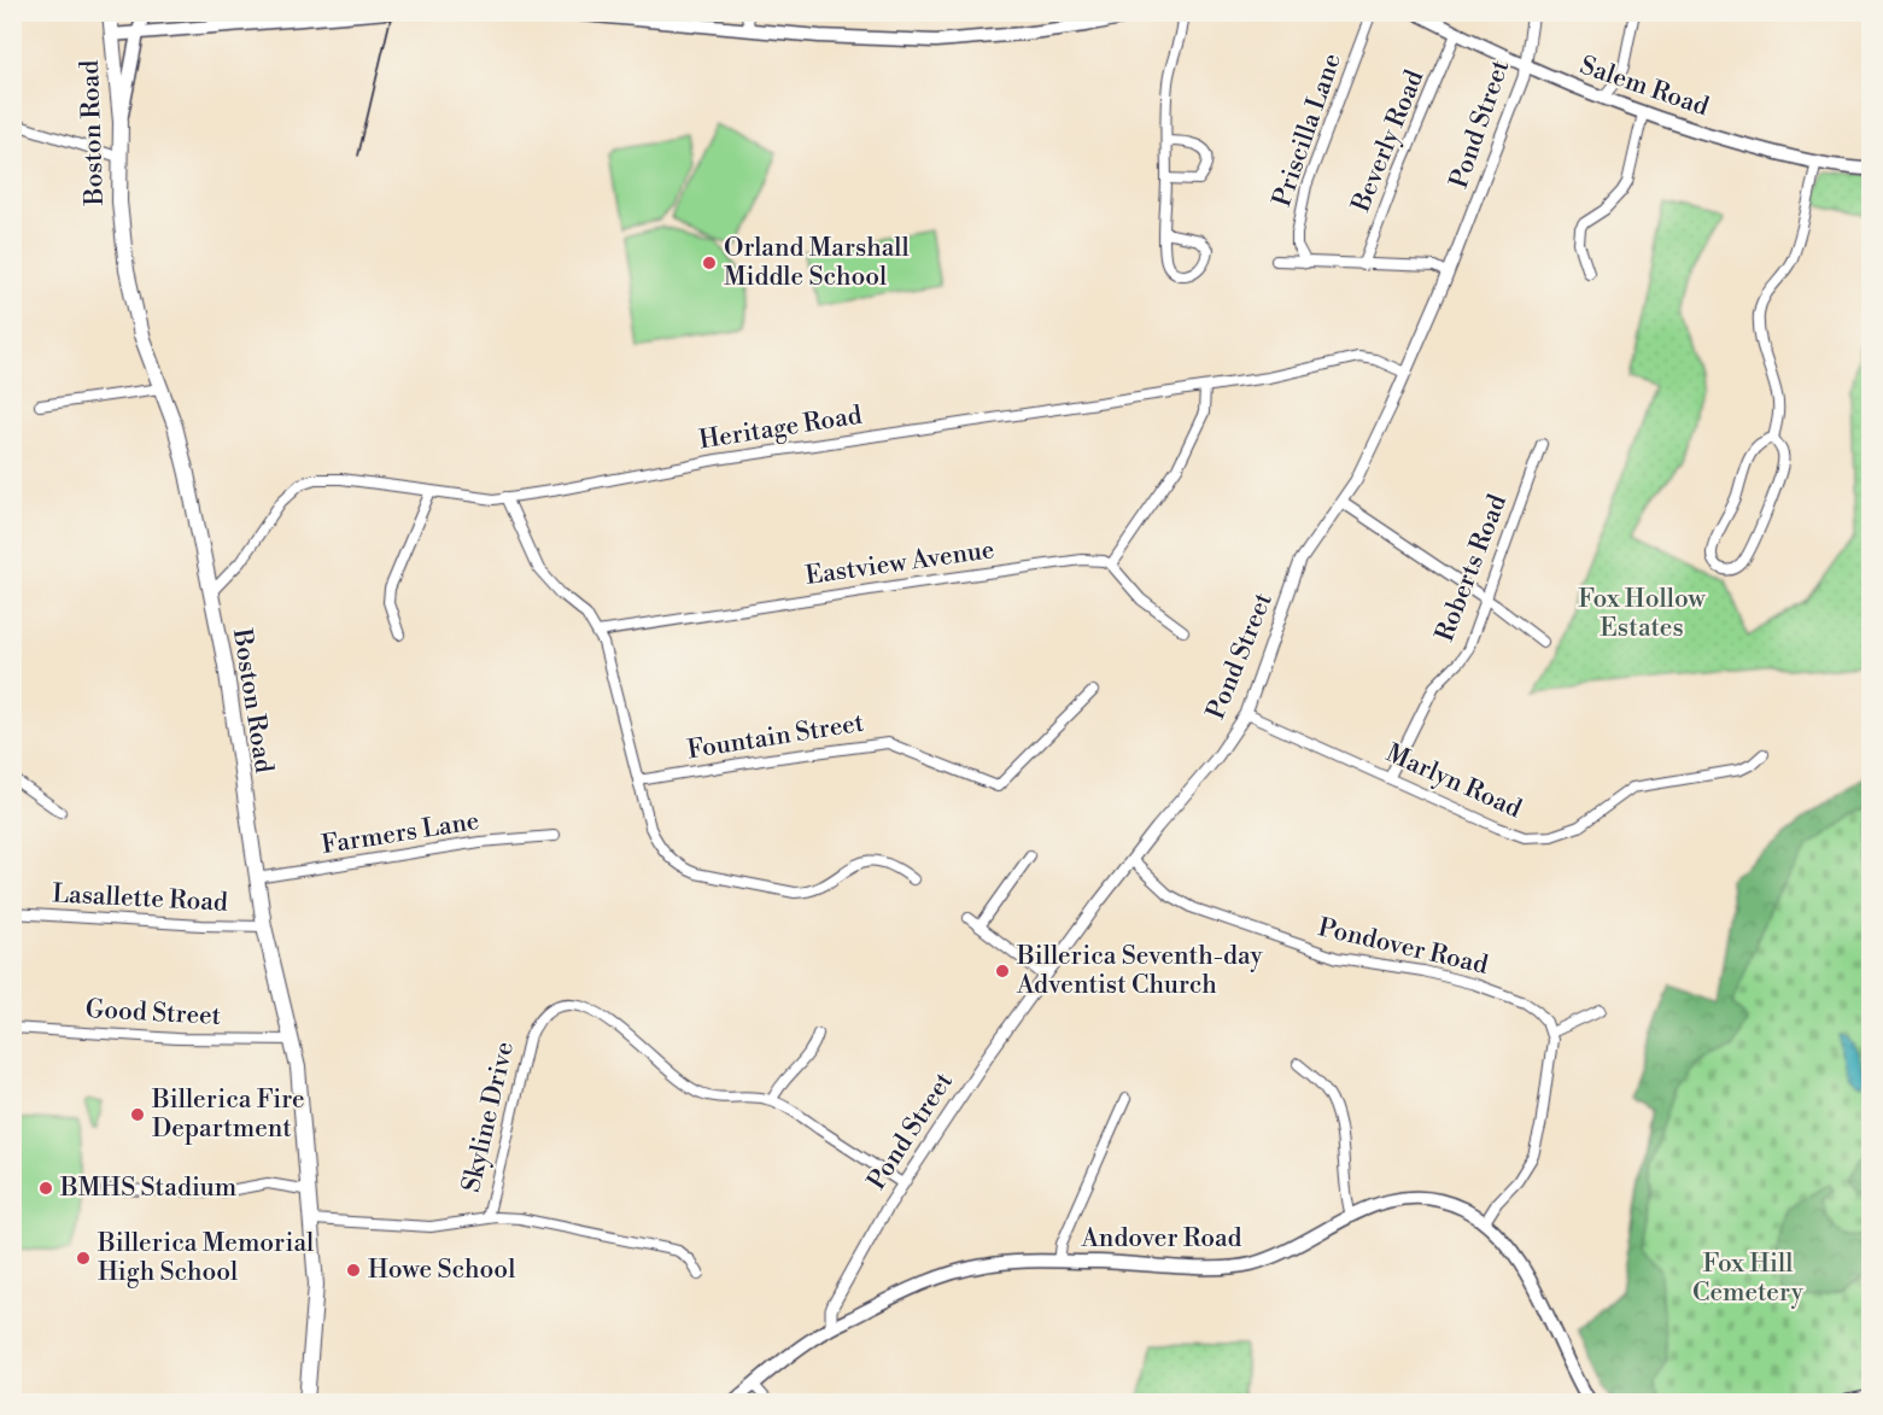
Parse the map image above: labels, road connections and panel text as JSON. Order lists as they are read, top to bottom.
{
  "streets": {
    "main road": ["Salem Road", "Boston Road", "Andover Road"],
    "street": [
      "Pond Street",
      "Priscilla Lane",
      "Beverly Road",
      "Heritage Road",
      "Eastview Avenue",
      "Roberts Road",
      "Fountain Street",
      "Marlyn Road",
      "Farmers Lane",
      "Lasallette Road",
      "Pondover Road",
      "Good Street",
      "Skyline Drive"
    ]
  },
  "crossings": [
    ["Salem Road", "Pond Street"],
    ["Salem Road", "Beverly Road"],
    ["Pond Street", "Heritage Road"],
    ["Pond Street", "Marlyn Road"],
    ["Pond Street", "Pondover Road"],
    ["Pond Street", "Skyline Drive"],
    ["Pond Street", "Andover Road"],
    ["Boston Road", "Heritage Road"],
    ["Boston Road", "Farmers Lane"],
    ["Boston Road", "Lasallette Road"],
    ["Boston Road", "Good Street"],
    ["Roberts Road", "Marlyn Road"]
  ],
  "parks": ["Fox Hollow Estates", "Fox Hill Cemetery"],
  "places": [
    "Orland Marshall Middle School",
    "Billerica Seventh-day Adventist Church",
    "Billerica Fire Department",
    "BMHS Stadium",
    "Billerica Memorial High School",
    "Howe School"
  ]
}
